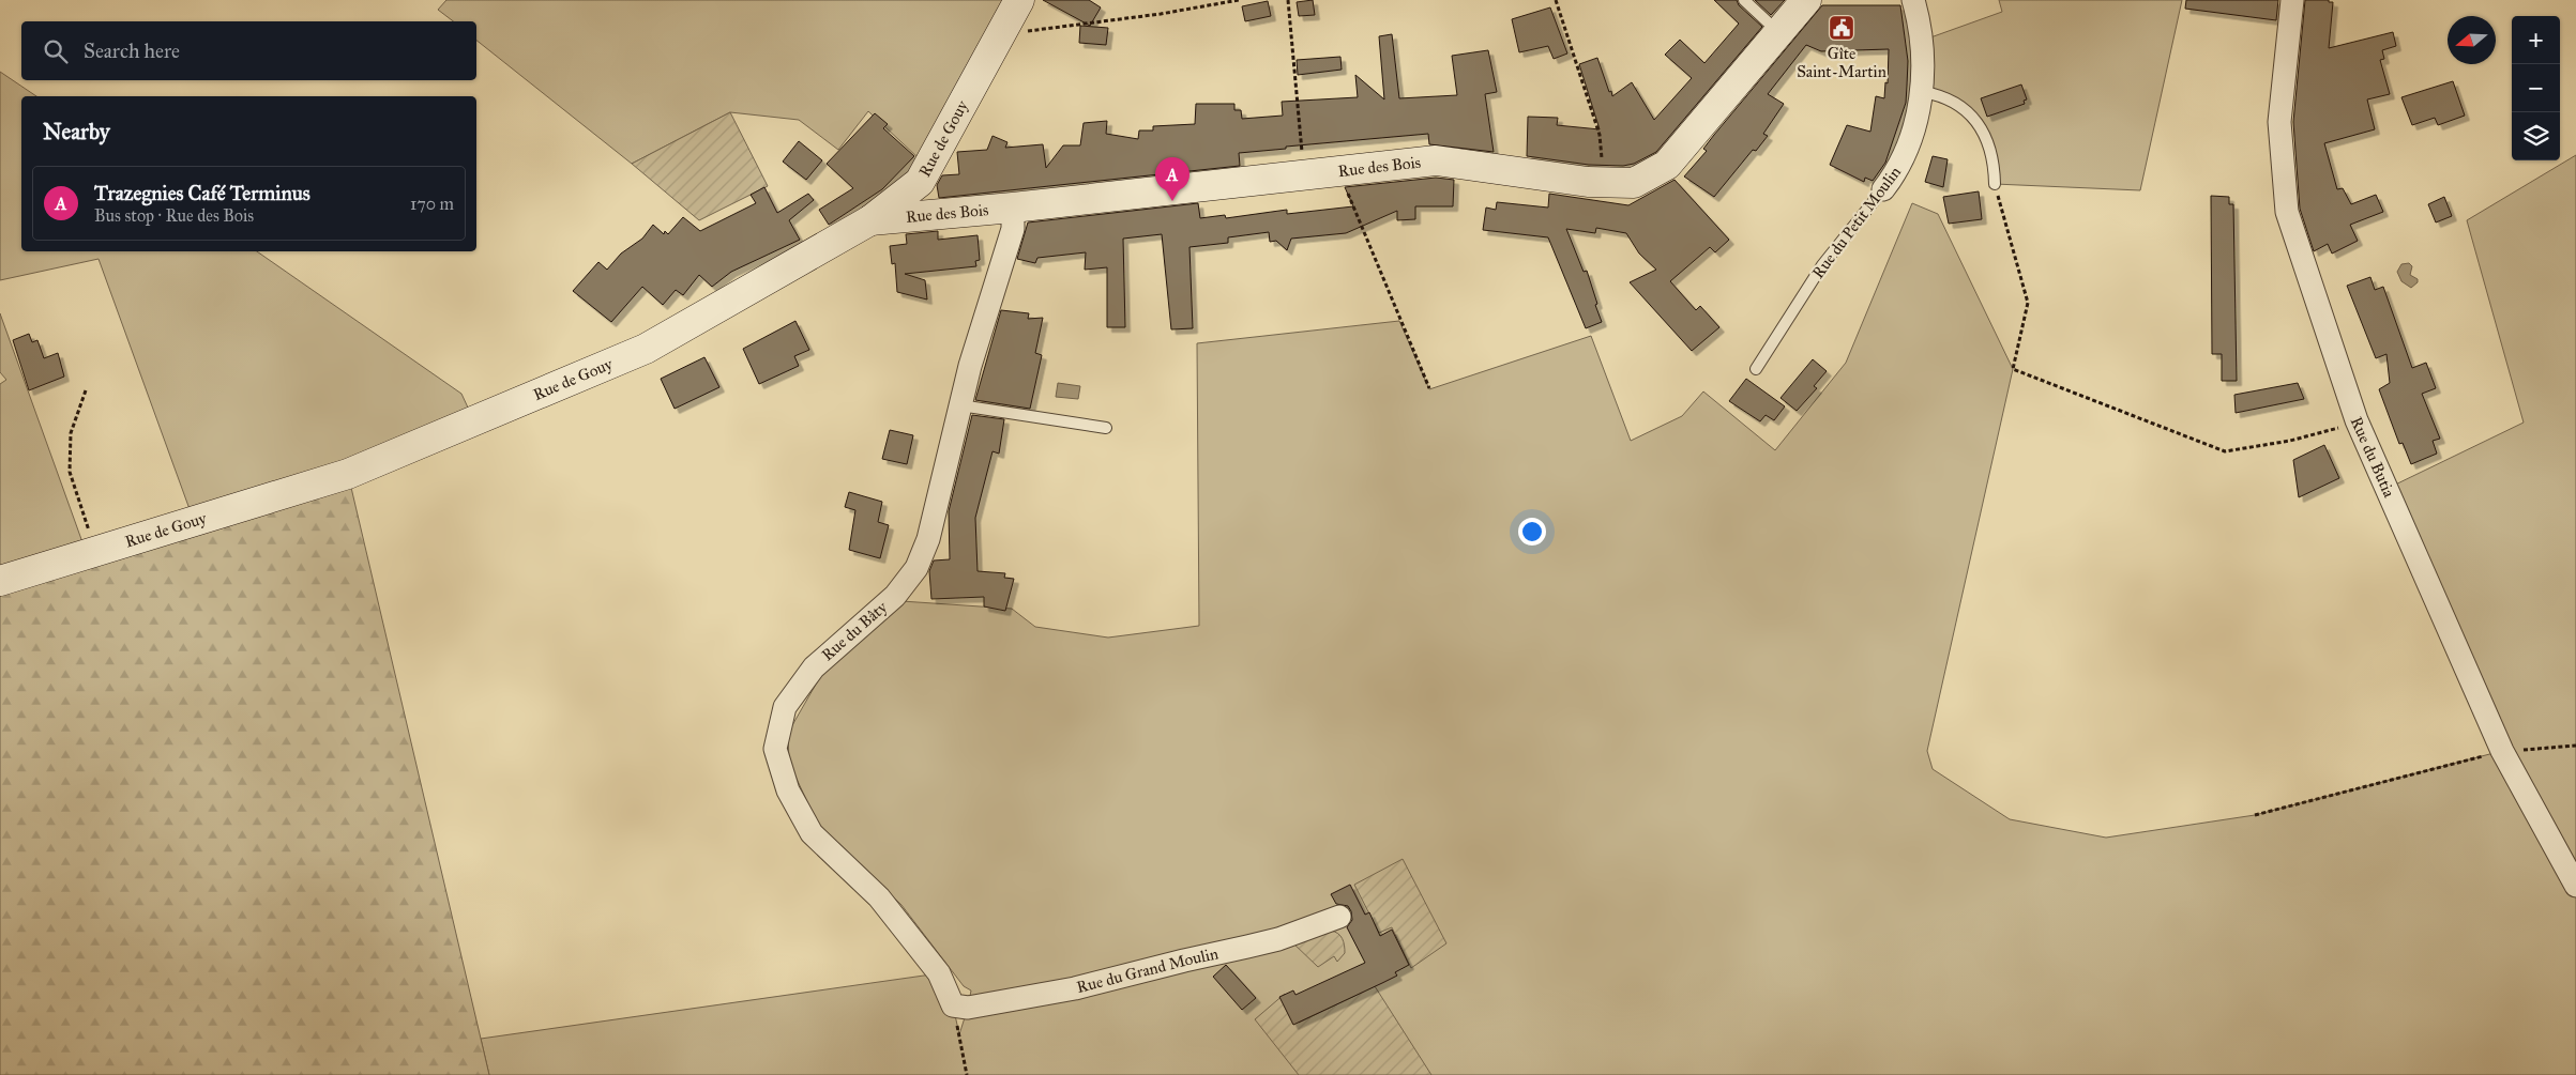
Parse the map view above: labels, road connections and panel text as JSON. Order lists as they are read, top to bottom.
{
  "streets": {
    "street": [
      "Rue de Gouy",
      "Rue des Bois",
      "Rue du Petit Moulin",
      "Rue du Butia",
      "Rue du Bâty",
      "Rue du Grand Moulin"
    ]
  },
  "crossings": [
    ["Rue de Gouy", "Rue des Bois"],
    ["Rue des Bois", "Rue du Bâty"],
    ["Rue du Bâty", "Rue du Grand Moulin"]
  ],
  "places": {
    "public building": ["Gîte Saint-Martin"]
  },
  "north": "left",
  "page": {
    "map_buttons": ["+", "−"],
    "search": "Search here",
    "heading": "Nearby",
    "pins": "A",
    "list": [
      {
        "mark": "A",
        "name": "Trazegnies Café Terminus",
        "note": "Bus stop · Rue des Bois",
        "value": "170 m"
      }
    ]
  }
}
